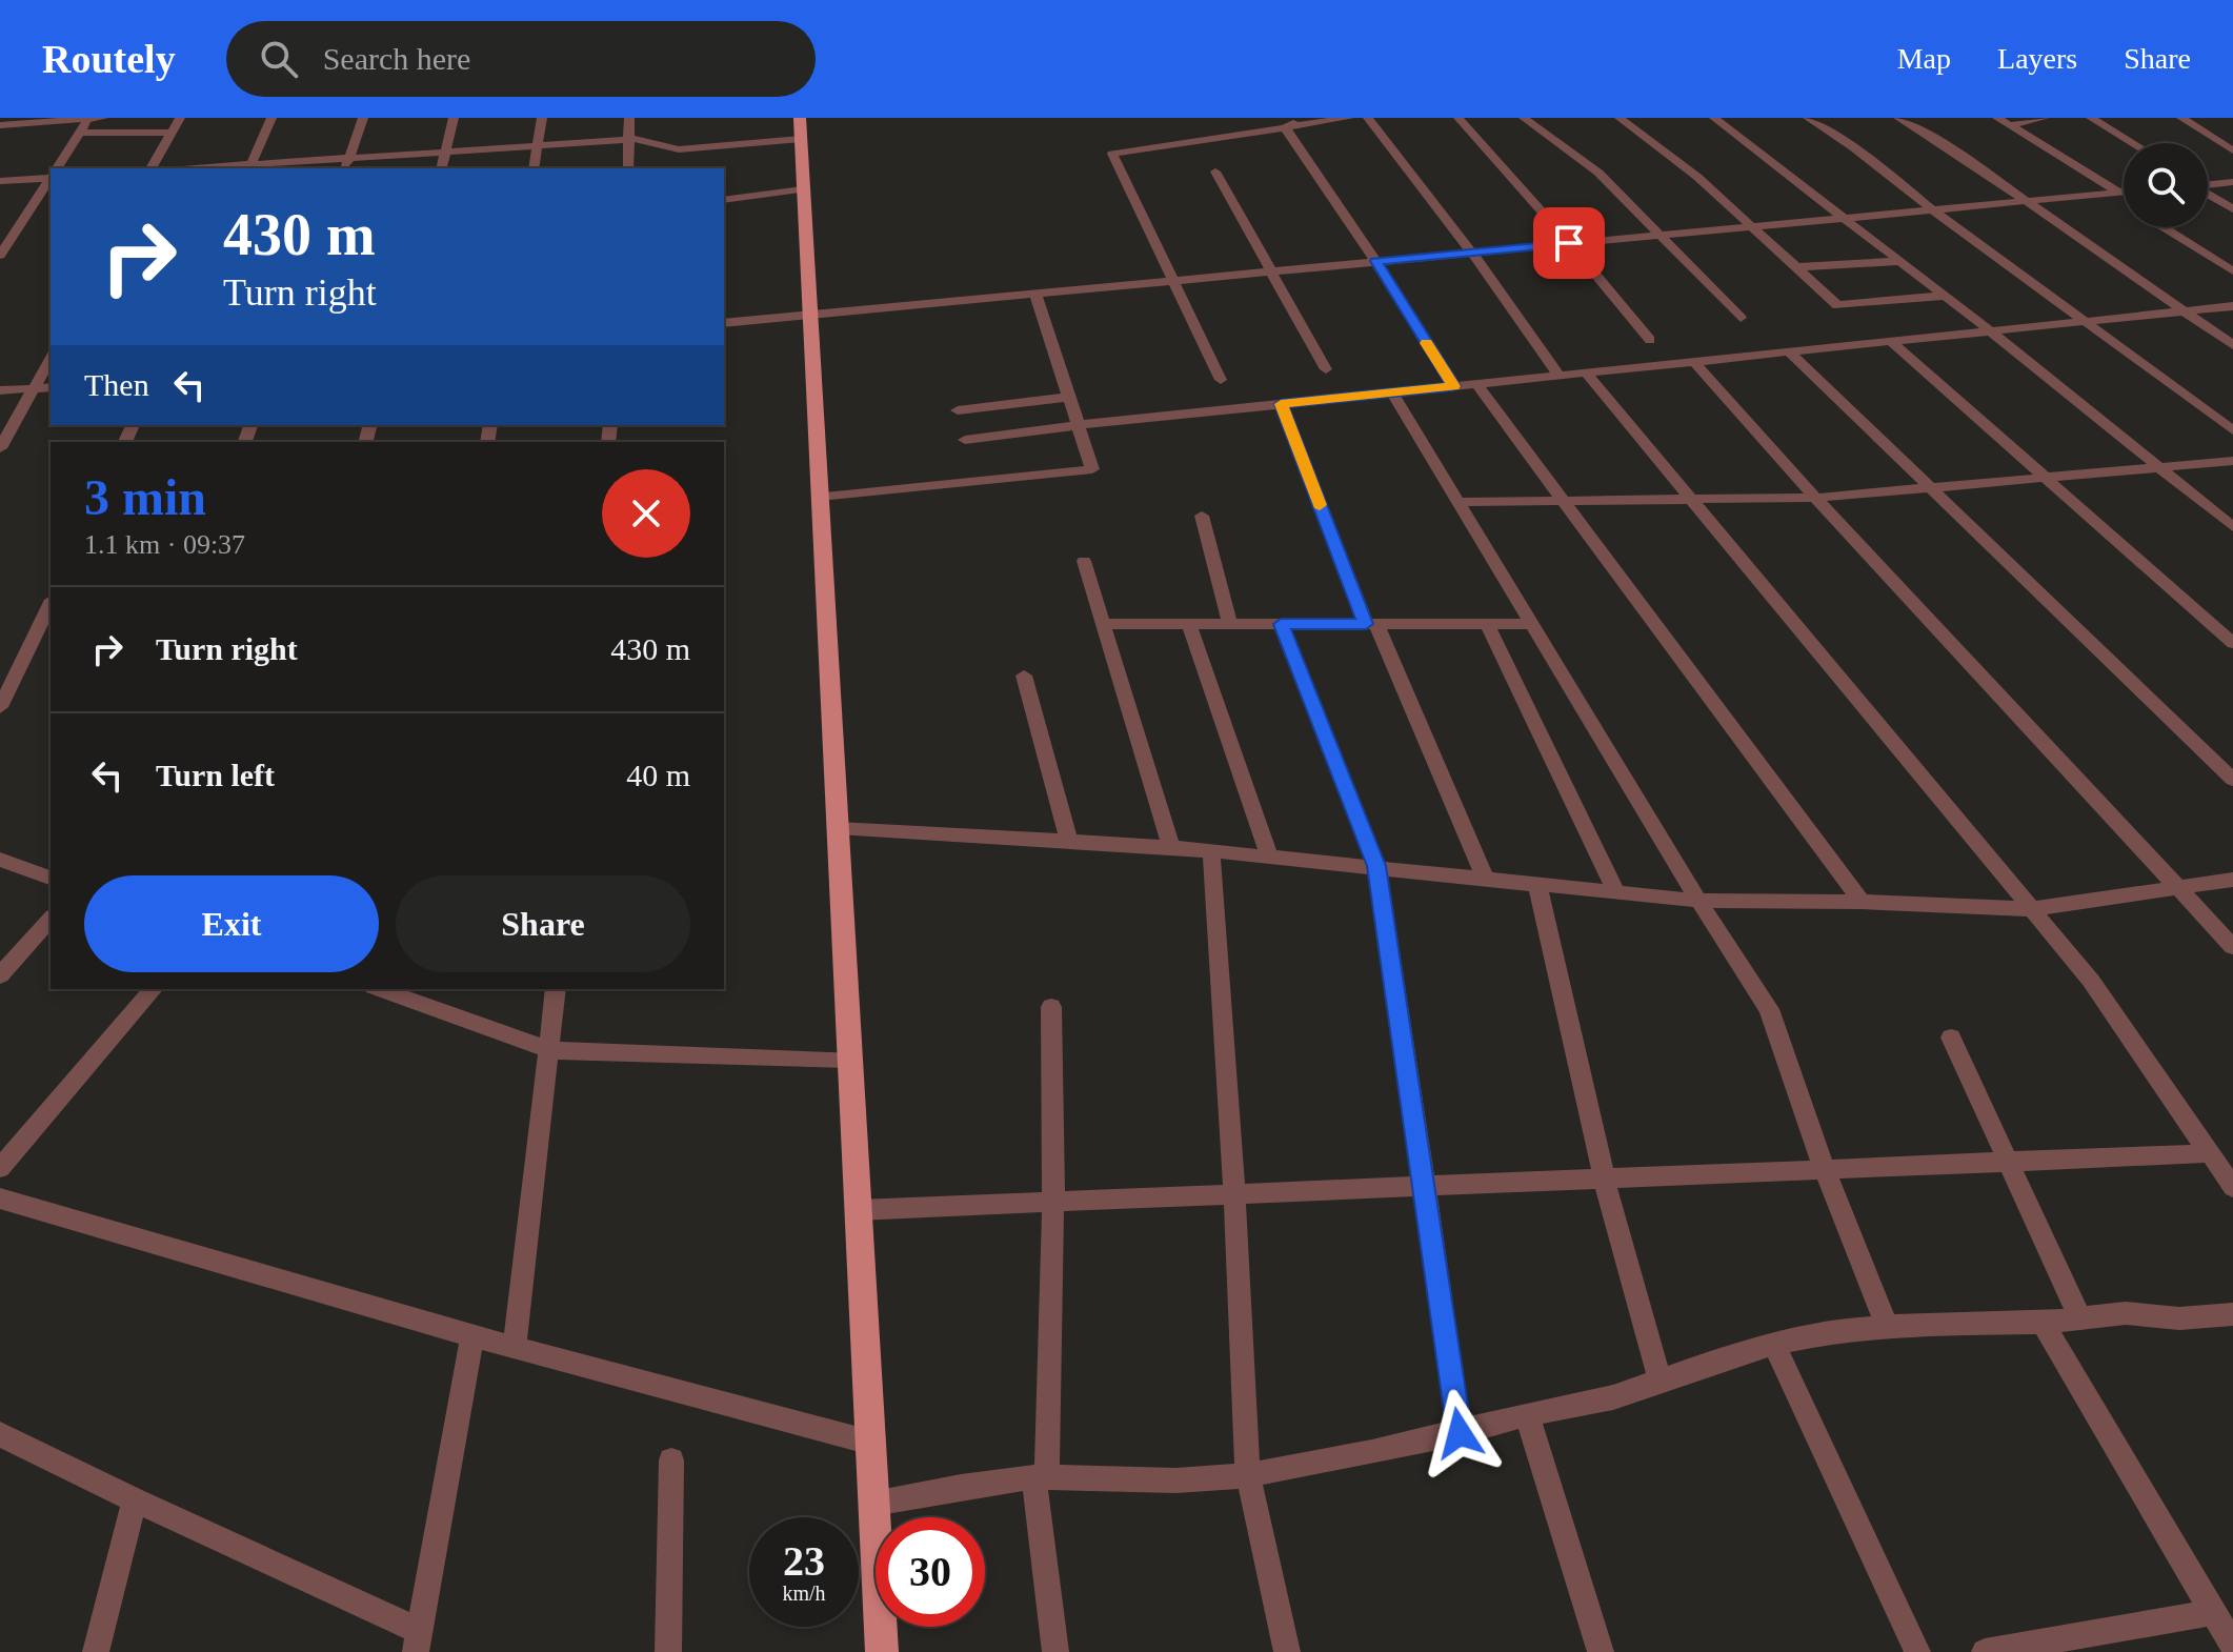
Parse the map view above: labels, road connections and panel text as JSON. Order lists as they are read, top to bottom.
{
  "page": {
    "header": "Routely",
    "search": "Search here",
    "nav": ["Map", "Layers", "Share"],
    "turn": ["430 m", "Turn right"],
    "then": "Then",
    "heading": ["3 min", "1.1 km · 09:37"],
    "list": [
      {
        "name": "Turn right",
        "value": "430 m"
      },
      {
        "name": "Turn left",
        "value": "40 m"
      }
    ],
    "buttons": ["Exit", "Share"],
    "speed": "23 km/h",
    "limit": "30"
  }
}
